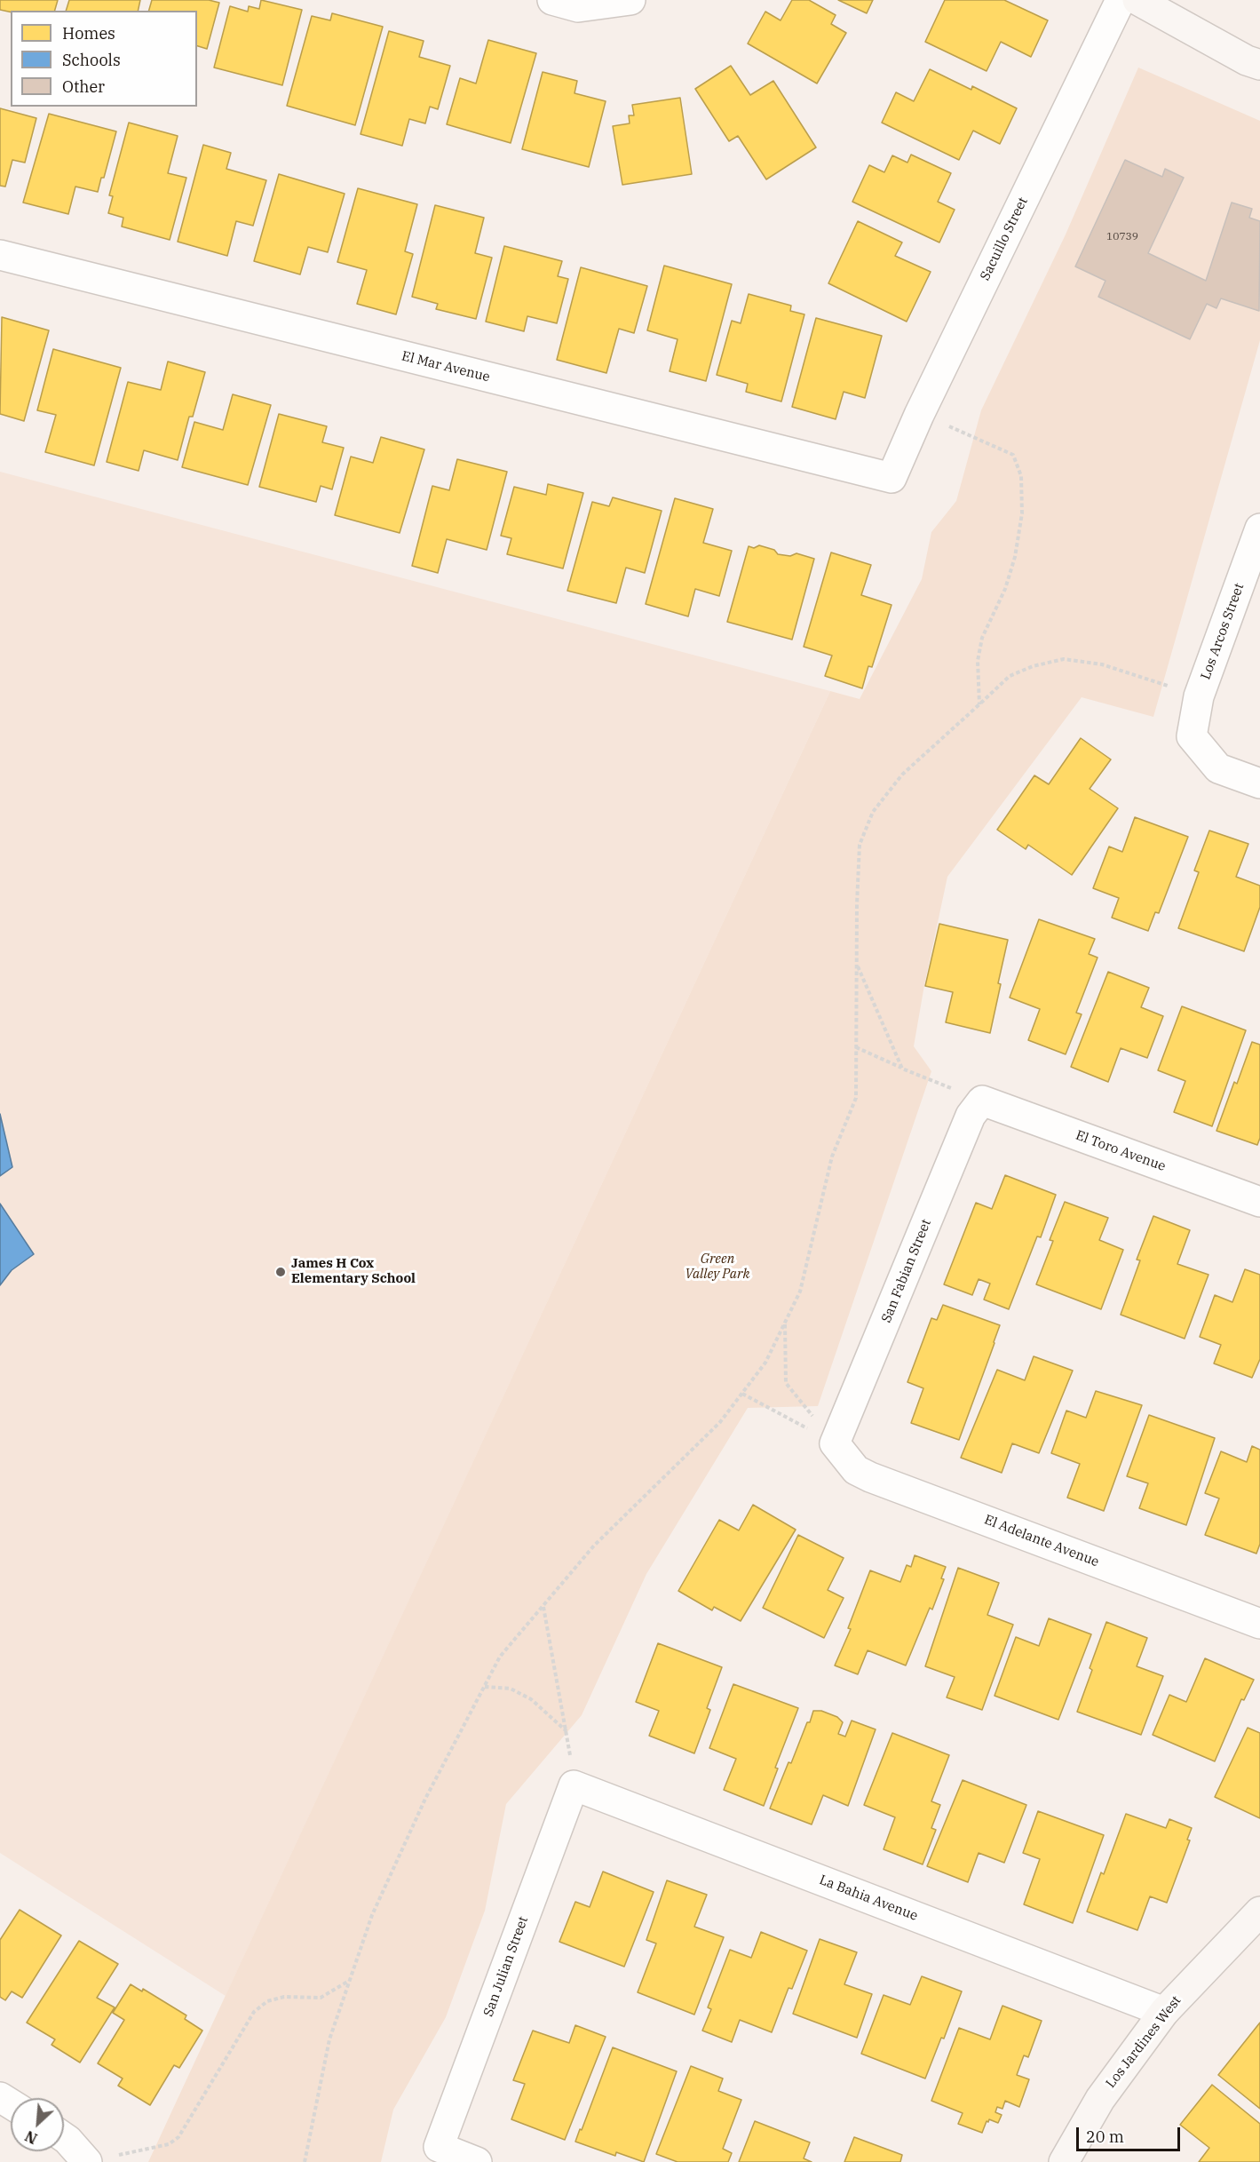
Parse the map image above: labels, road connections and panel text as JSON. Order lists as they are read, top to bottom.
{
  "streets": {
    "street": [
      "Sacuillo Street",
      "El Mar Avenue",
      "Los Arcos Street",
      "El Toro Avenue",
      "San Fabian Street",
      "El Adelante Avenue",
      "La Bahia Avenue",
      "San Julian Street",
      "Los Jardines West"
    ]
  },
  "crossings": [
    ["Sacuillo Street", "El Mar Avenue"],
    ["El Toro Avenue", "San Fabian Street"],
    ["San Fabian Street", "El Adelante Avenue"],
    ["La Bahia Avenue", "San Julian Street"],
    ["La Bahia Avenue", "Los Jardines West"]
  ],
  "parks": ["Green Valley Park"],
  "places": ["James H Cox Elementary School"],
  "house_numbers": ["10739"],
  "legend": ["Homes", "Schools", "Other"],
  "scale_bar": "20 m",
  "north": "bottom left"
}
